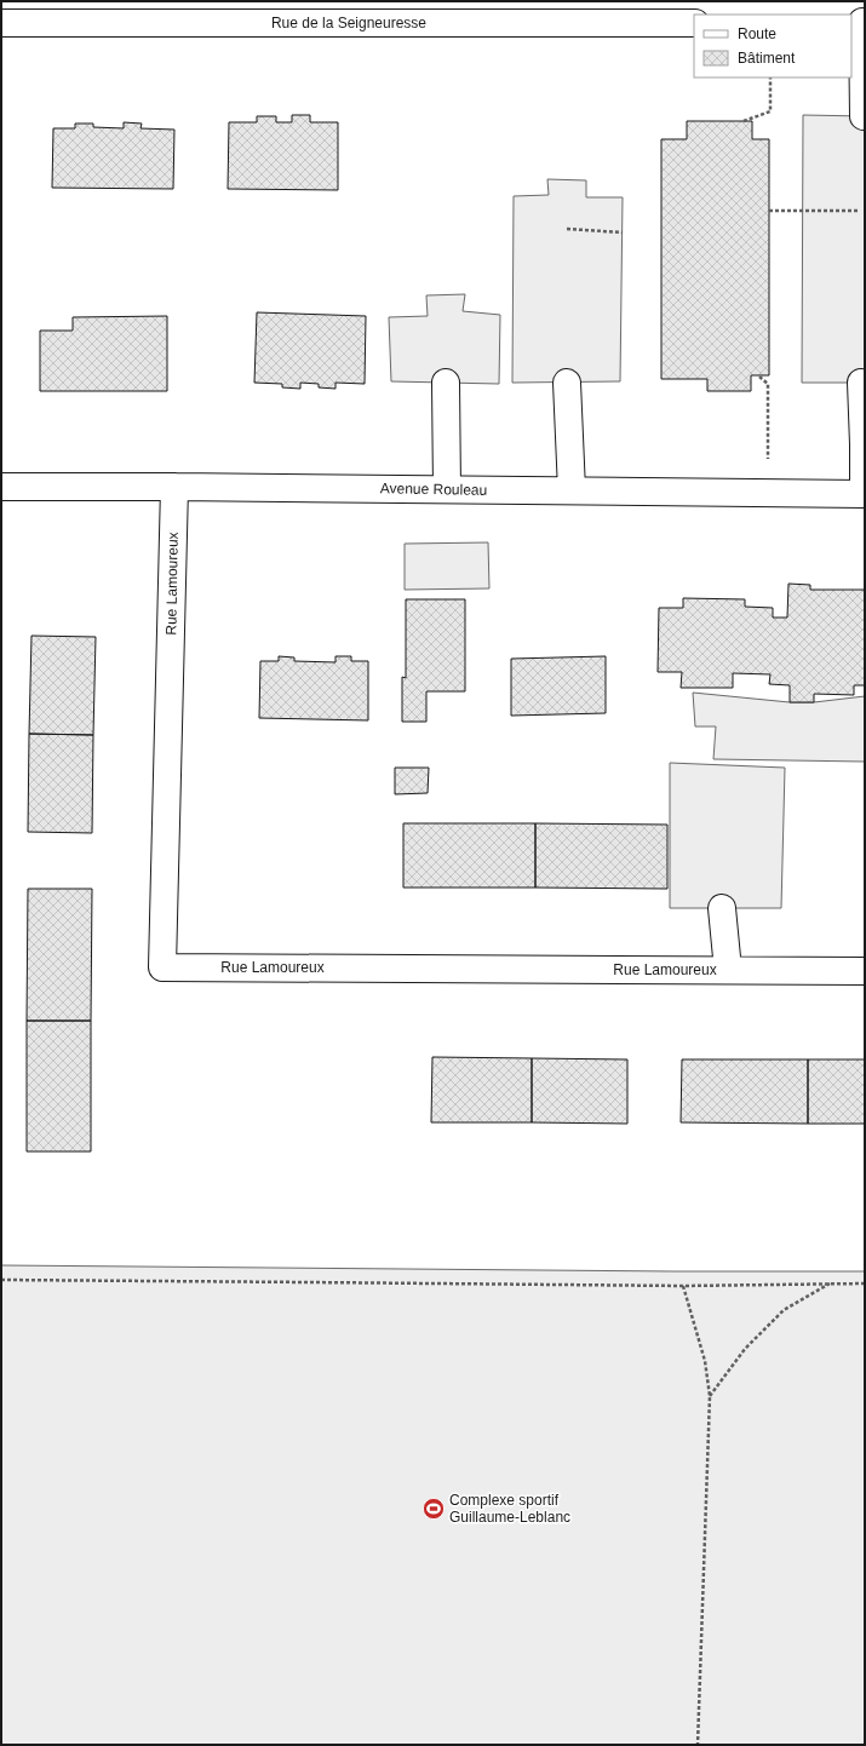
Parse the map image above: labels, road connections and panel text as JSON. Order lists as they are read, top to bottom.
{
  "streets": {
    "street": ["Rue de la Seigneuresse", "Avenue Rouleau", "Rue Lamoureux"]
  },
  "crossings": [
    ["Avenue Rouleau", "Rue Lamoureux"]
  ],
  "places": {
    "sports": ["Complexe sportif Guillaume-Leblanc"]
  },
  "legend": ["Route", "Bâtiment"]
}
